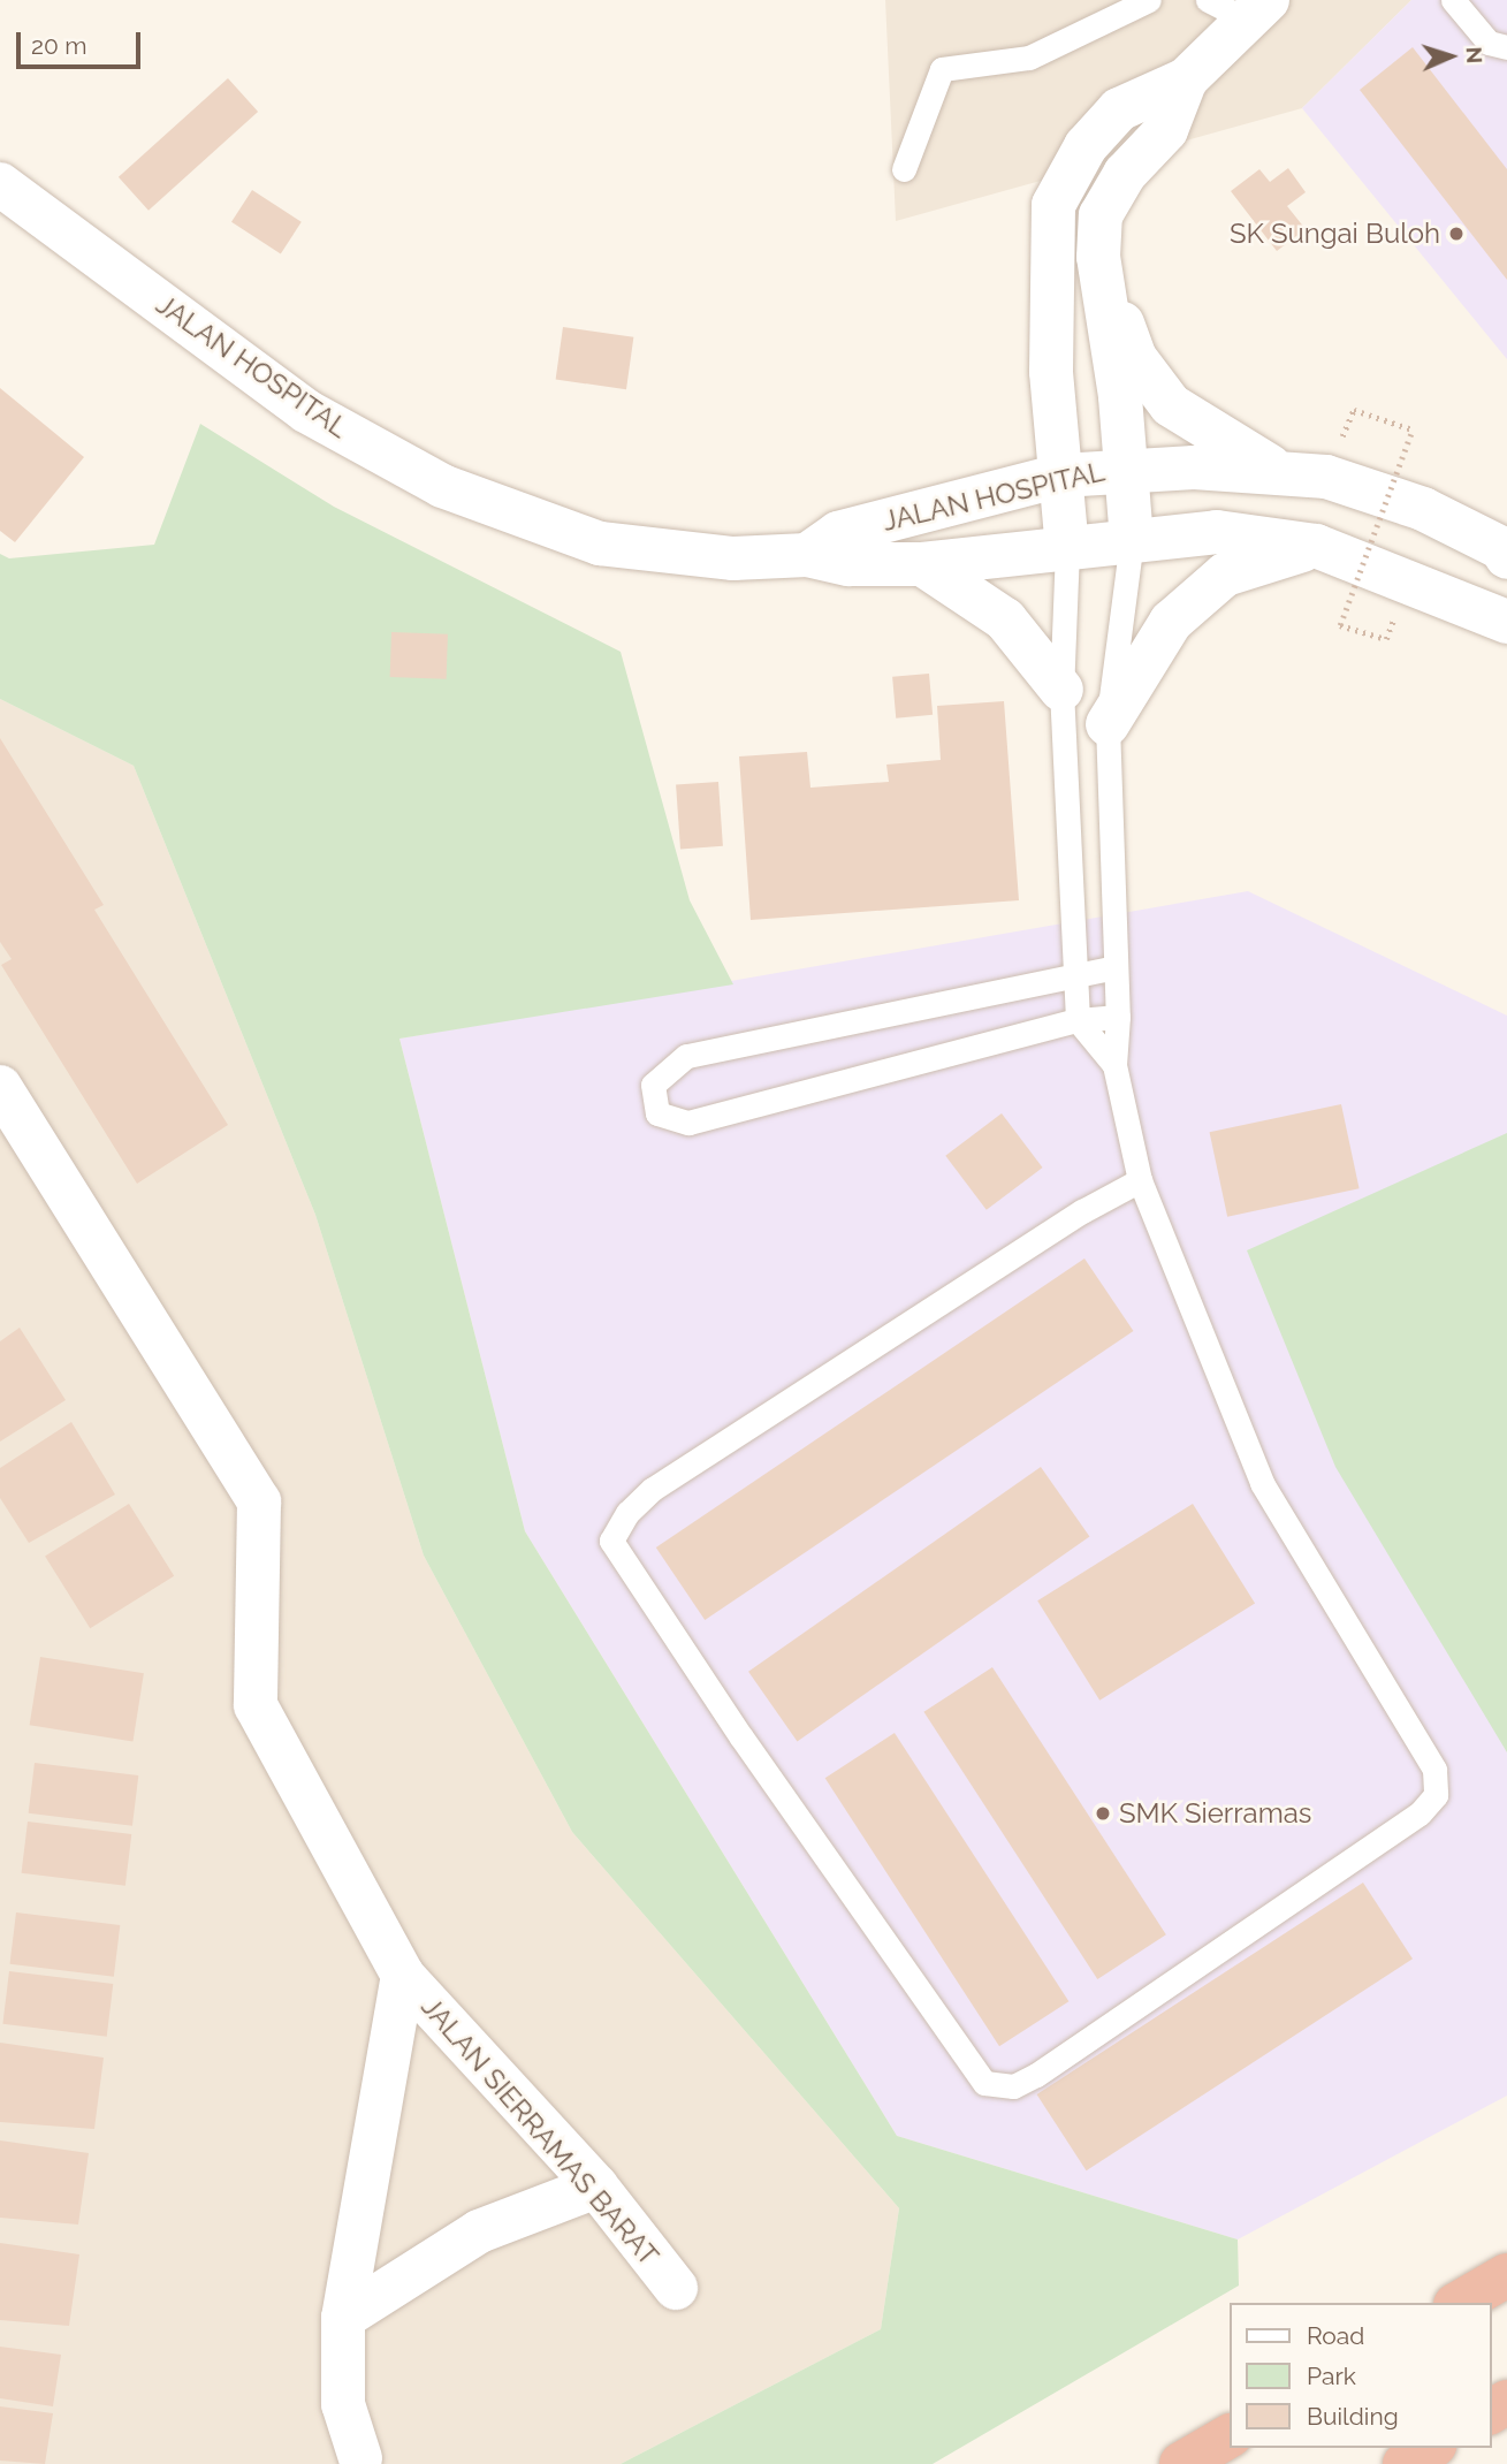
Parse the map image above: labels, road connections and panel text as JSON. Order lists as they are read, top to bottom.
{
  "streets": {
    "main road": ["JALAN HOSPITAL", "JALAN SIERRAMAS BARAT"]
  },
  "places": ["SK Sungai Buloh", "SMK Sierramas"],
  "legend": ["Road", "Park", "Building"],
  "scale_bar": "20 m",
  "north": "right"
}
